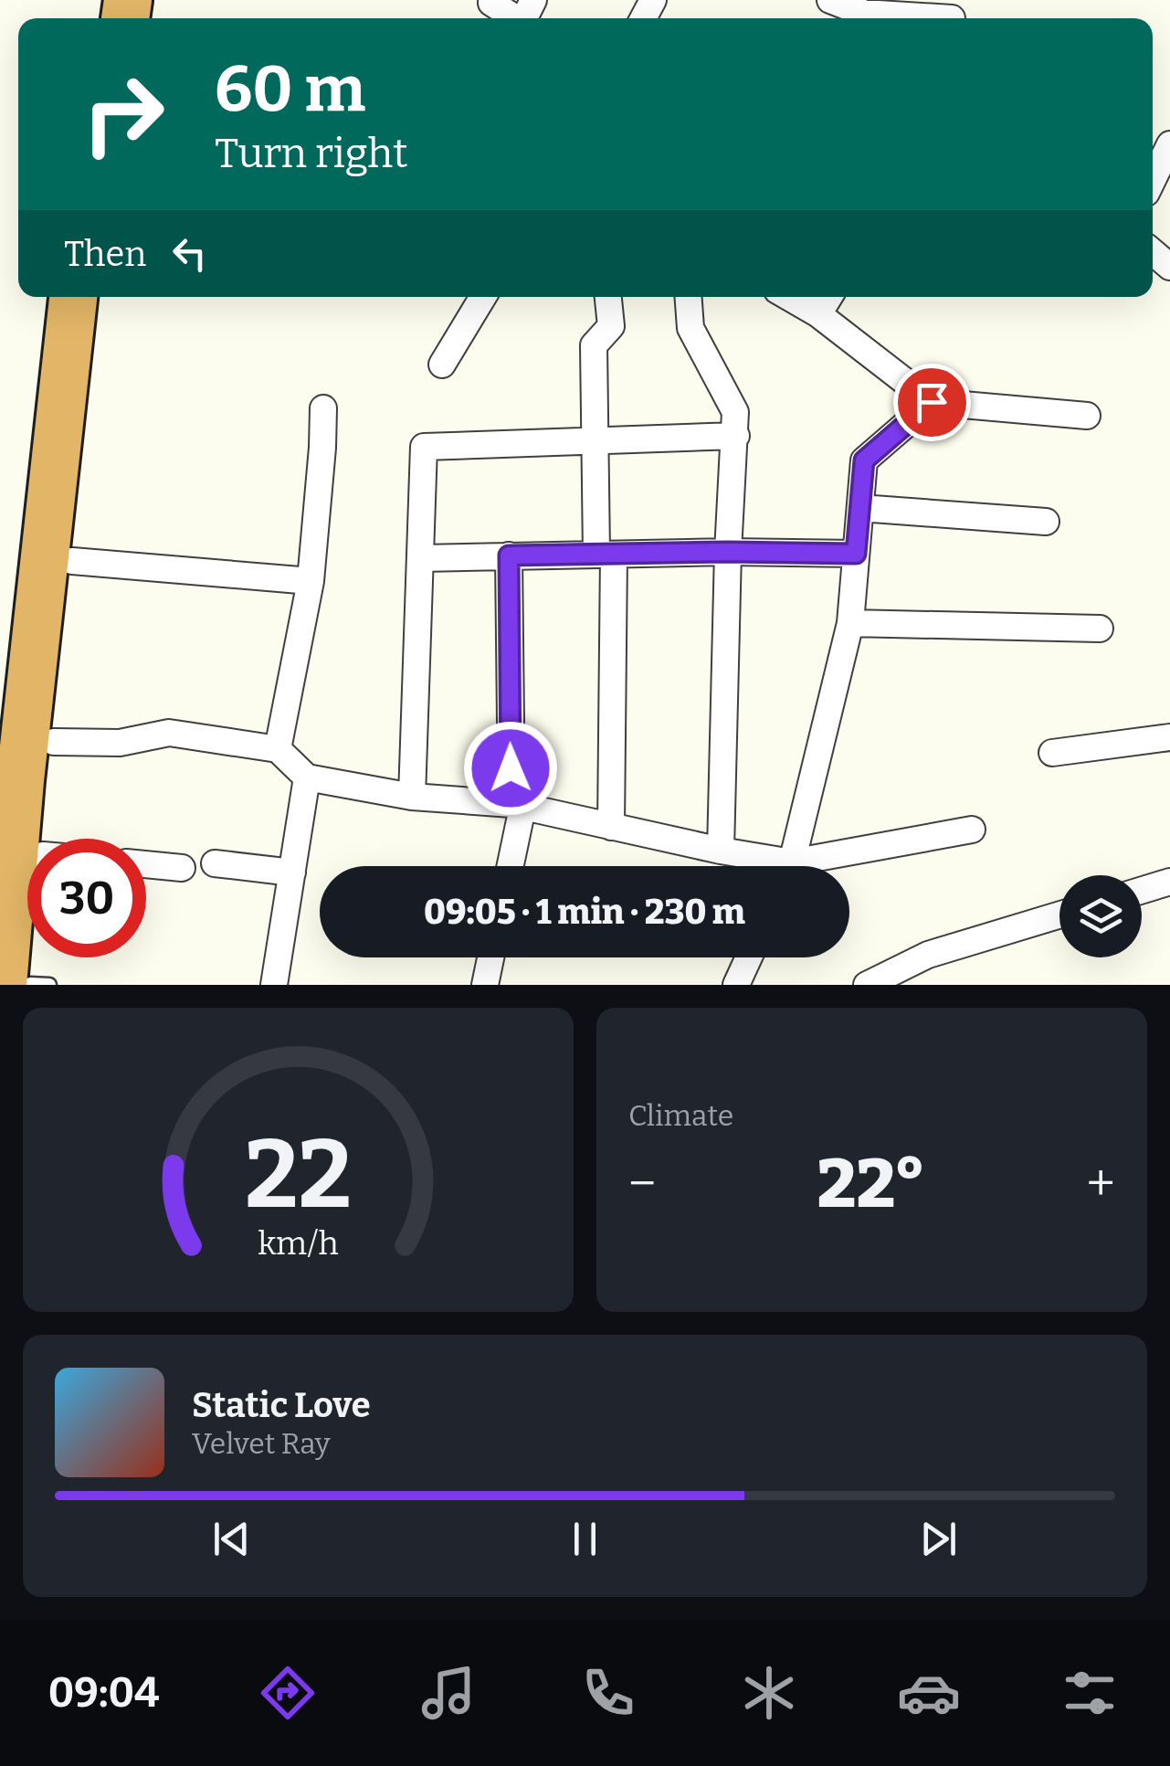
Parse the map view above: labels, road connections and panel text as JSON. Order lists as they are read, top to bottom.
{
  "page": {
    "turn": ["60 m", "Turn right"],
    "then": "Then",
    "limit": "30",
    "trip": "09:05 · 1 min · 230 m",
    "tile": "Climate",
    "heat": ["−", "22°", "+"],
    "song": ["Static Love", "Velvet Ray"],
    "tabs": "09:04",
    "gauge": ["22", "km/h"]
  }
}
